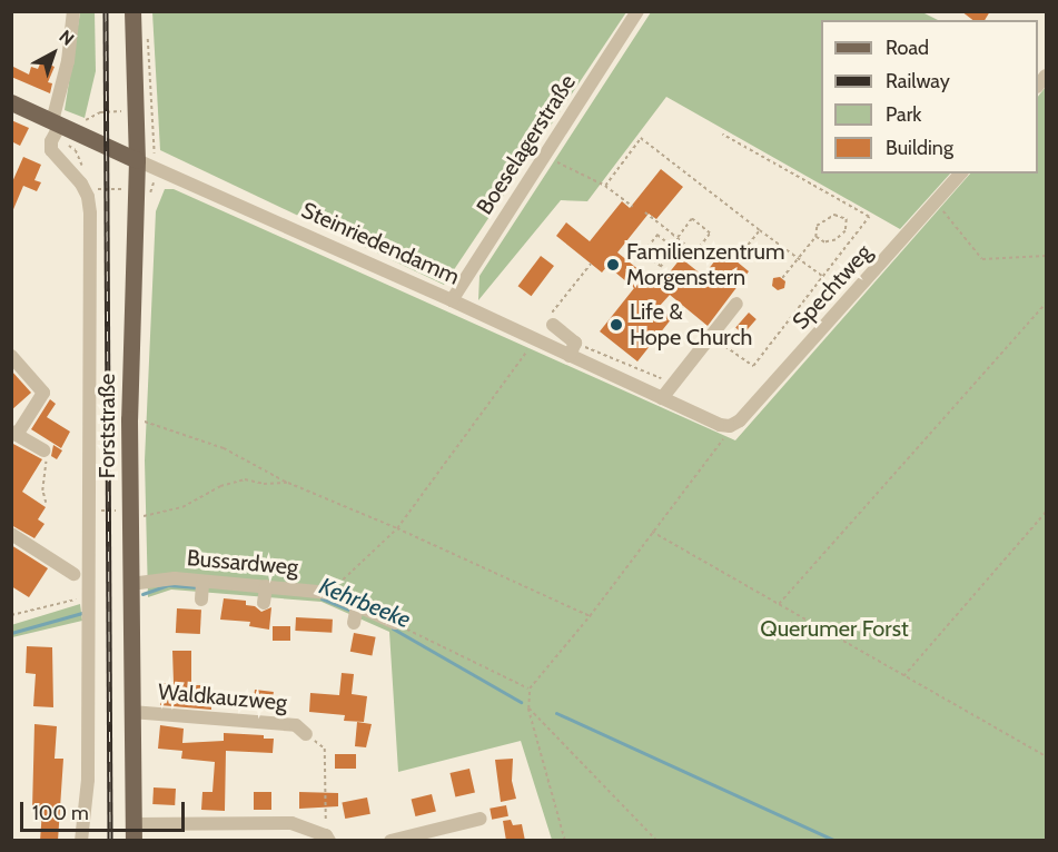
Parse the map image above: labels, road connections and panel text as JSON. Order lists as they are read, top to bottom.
{
  "streets": {
    "main road": ["Steinriedendamm", "Forststraße"],
    "street": [
      "Boeselagerstraße",
      "Spechtweg",
      "Bussardweg",
      "Waldkauzweg"
    ]
  },
  "crossings": [
    ["Boeselagerstraße", "Steinriedendamm"],
    ["Steinriedendamm", "Spechtweg"],
    ["Steinriedendamm", "Forststraße"],
    ["Forststraße", "Bussardweg"],
    ["Forststraße", "Waldkauzweg"]
  ],
  "water": ["Kehrbeeke"],
  "parks": ["Querumer Forst"],
  "places": ["Familienzentrum Morgenstern", "Life & Hope Church"],
  "legend": [
    "Road",
    "Railway",
    "Park",
    "Building"
  ],
  "scale_bar": "100 m",
  "north": "top right"
}
